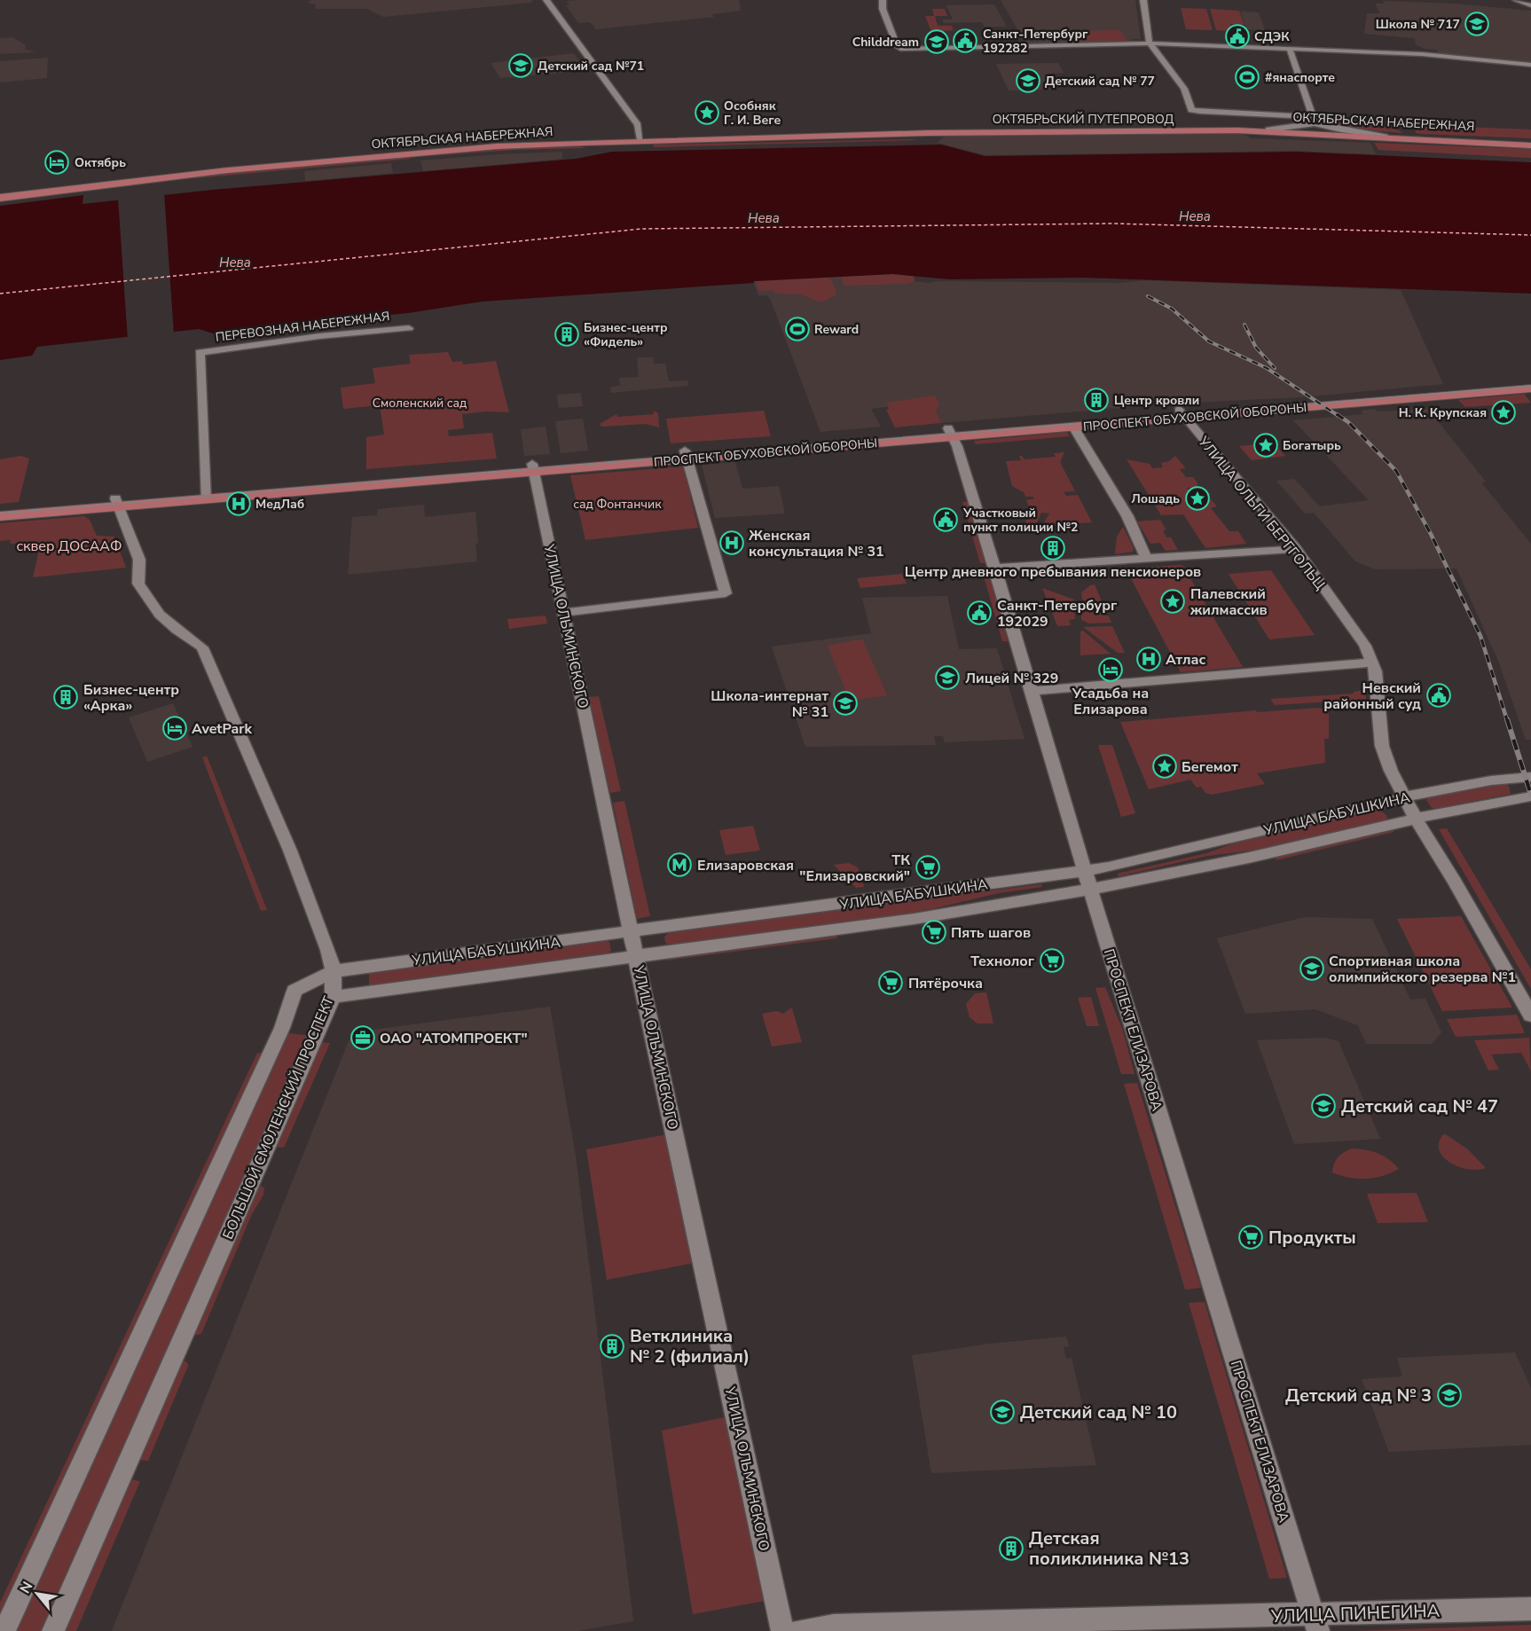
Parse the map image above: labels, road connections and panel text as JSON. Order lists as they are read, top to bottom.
{
  "streets": {
    "main road": ["ОКТЯБРЬСКИЙ ПУТЕПРОВОД", "ОКТЯБРЬСКАЯ НАБЕРЕЖНАЯ", "ПРОСПЕКТ ОБУХОВСКОЙ ОБОРОНЫ"],
    "street": [
      "ПЕРЕВОЗНАЯ НАБЕРЕЖНАЯ",
      "УЛИЦА ОЛЬГИ БЕРГГОЛЬЦ",
      "УЛИЦА ОЛЬМИНСКОГО",
      "УЛИЦА БАБУШКИНА",
      "ПРОСПЕКТ ЕЛИЗАРОВА",
      "БОЛЬШОЙ СМОЛЕНСКИЙ ПРОСПЕКТ",
      "УЛИЦА ПИНЕГИНА"
    ]
  },
  "crossings": [
    ["ОКТЯБРЬСКИЙ ПУТЕПРОВОД", "ОКТЯБРЬСКАЯ НАБЕРЕЖНАЯ"],
    ["ПЕРЕВОЗНАЯ НАБЕРЕЖНАЯ", "ПРОСПЕКТ ОБУХОВСКОЙ ОБОРОНЫ"],
    ["ПРОСПЕКТ ОБУХОВСКОЙ ОБОРОНЫ", "УЛИЦА ОЛЬГИ БЕРГГОЛЬЦ"],
    ["ПРОСПЕКТ ОБУХОВСКОЙ ОБОРОНЫ", "УЛИЦА ОЛЬМИНСКОГО"],
    ["ПРОСПЕКТ ОБУХОВСКОЙ ОБОРОНЫ", "ПРОСПЕКТ ЕЛИЗАРОВА"],
    ["ПРОСПЕКТ ОБУХОВСКОЙ ОБОРОНЫ", "БОЛЬШОЙ СМОЛЕНСКИЙ ПРОСПЕКТ"],
    ["УЛИЦА ОЛЬГИ БЕРГГОЛЬЦ", "УЛИЦА БАБУШКИНА"],
    ["УЛИЦА ОЛЬМИНСКОГО", "УЛИЦА БАБУШКИНА"],
    ["УЛИЦА БАБУШКИНА", "ПРОСПЕКТ ЕЛИЗАРОВА"],
    ["УЛИЦА БАБУШКИНА", "БОЛЬШОЙ СМОЛЕНСКИЙ ПРОСПЕКТ"],
    ["ПРОСПЕКТ ЕЛИЗАРОВА", "УЛИЦА ПИНЕГИНА"]
  ],
  "water": ["Нева"],
  "parks": ["Смоленский сад", "сад Фонтанчик", "сквер ДОСААФ"],
  "places": {
    "school or university": [
      "Школа № 717",
      "Childdream",
      "Детский сад №71",
      "Детский сад № 77",
      "Лицей № 329",
      "Школа-интернат № 31",
      "Спортивная школа олимпийского резерва №1",
      "Детский сад № 47",
      "Детский сад № 3",
      "Детский сад № 10"
    ],
    "public building": [
      "СДЭК",
      "Санкт-Петербург 192282",
      "Участковый пункт полиции №2",
      "Санкт-Петербург 192029",
      "Невский районный суд"
    ],
    "sports": ["#янаспорте", "Reward"],
    "place": [
      "Особняк Г. И. Веге",
      "Н. К. Крупская",
      "Богатырь",
      "Лошадь",
      "Палевский жилмассив",
      "Бегемот"
    ],
    "hotel": ["Октябрь", "Усадьба на Елизарова", "AvetPark"],
    "building": [
      "Бизнес-центр «Фидель»",
      "Центр кровли",
      "Центр дневного пребывания пенсионеров",
      "Бизнес-центр «Арка»",
      "Ветклиника № 2 (филиал)",
      "Детская поликлиника №13"
    ],
    "hospital": ["МедЛаб", "Женская консультация № 31", "Атлас"],
    "metro station": ["Елизаровская"],
    "supermarket": [
      "ТК \"Елизаровский\"",
      "Пять шагов",
      "Технолог",
      "Пятёрочка",
      "Продукты"
    ],
    "office": ["ОАО \"АТОМПРОЕКТ\""]
  },
  "north": "top left"
}
